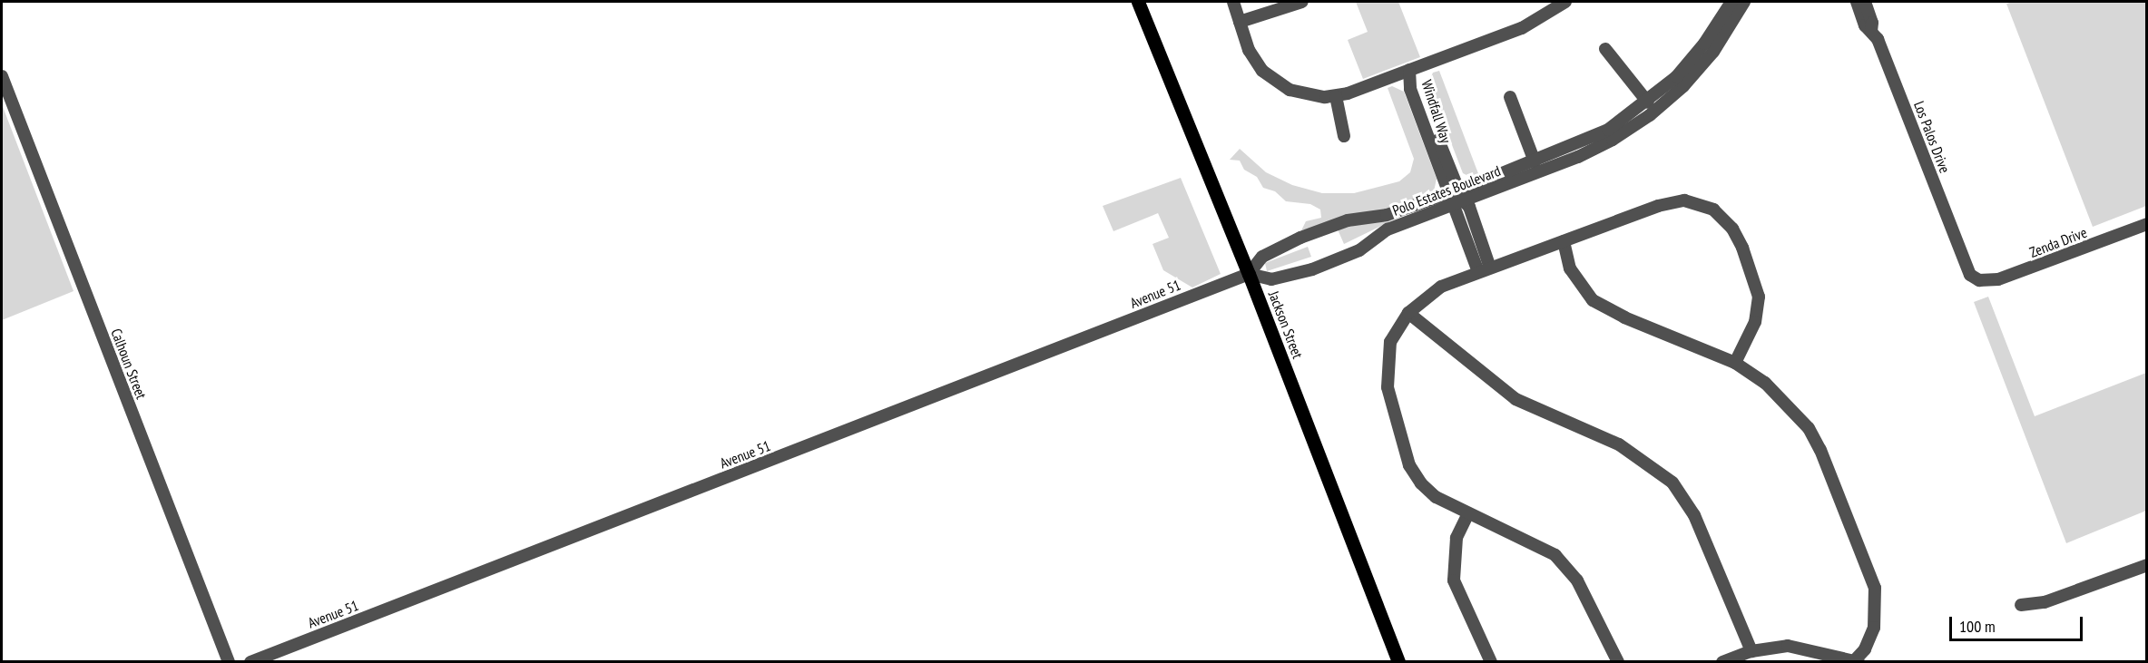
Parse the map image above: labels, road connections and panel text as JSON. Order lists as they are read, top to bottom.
{
  "streets": {
    "main road": ["Jackson Street"],
    "street": [
      "Windfall Way",
      "Los Palos Drive",
      "Polo Estates Boulevard",
      "Zenda Drive",
      "Avenue 51",
      "Calhoun Street"
    ]
  },
  "crossings": [
    ["Windfall Way", "Polo Estates Boulevard"],
    ["Los Palos Drive", "Zenda Drive"],
    ["Polo Estates Boulevard", "Avenue 51"],
    ["Polo Estates Boulevard", "Jackson Street"],
    ["Avenue 51", "Jackson Street"]
  ],
  "scale_bar": "100 m"
}
